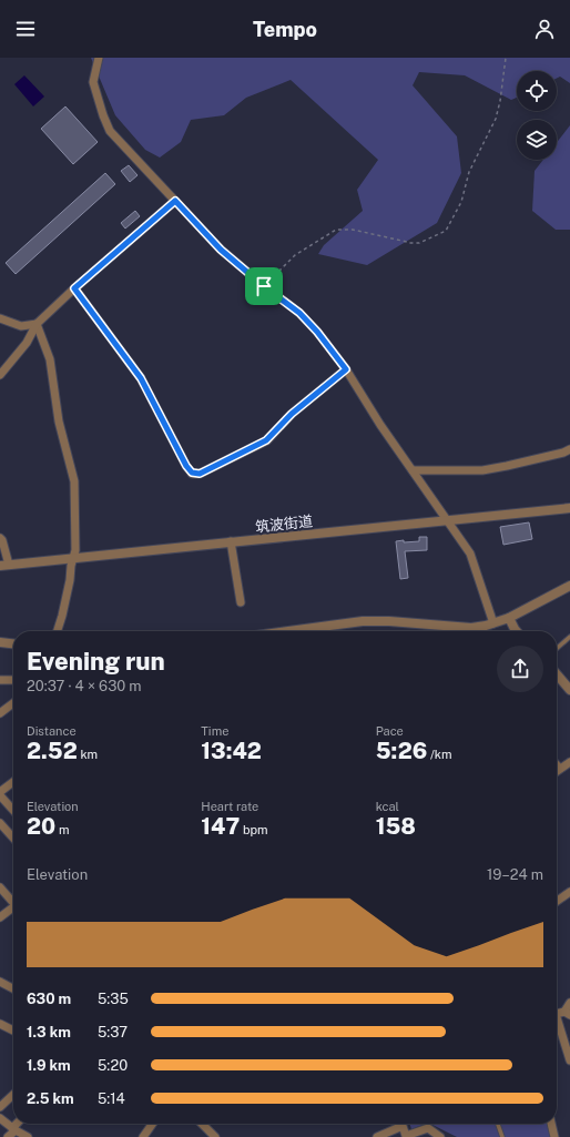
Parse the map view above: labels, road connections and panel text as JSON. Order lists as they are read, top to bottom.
{
  "streets": {
    "street": ["筑波街道"]
  },
  "page": {
    "header": "Tempo",
    "heading": ["Evening run", "20:37 · 4 × 630 m"],
    "stats": [
      ["Distance", "2.52 km"],
      ["Time", "13:42"],
      ["Pace", "5:26 /km"],
      ["Elevation", "20 m"],
      ["Heart rate", "147 bpm"],
      ["kcal", "158"]
    ],
    "chart": ["Elevation", "19–24 m"],
    "list": [
      {
        "name": "630 m",
        "note": "5:35"
      },
      {
        "name": "1.3 km",
        "note": "5:37"
      },
      {
        "name": "1.9 km",
        "note": "5:20"
      },
      {
        "name": "2.5 km",
        "note": "5:14"
      }
    ]
  }
}
